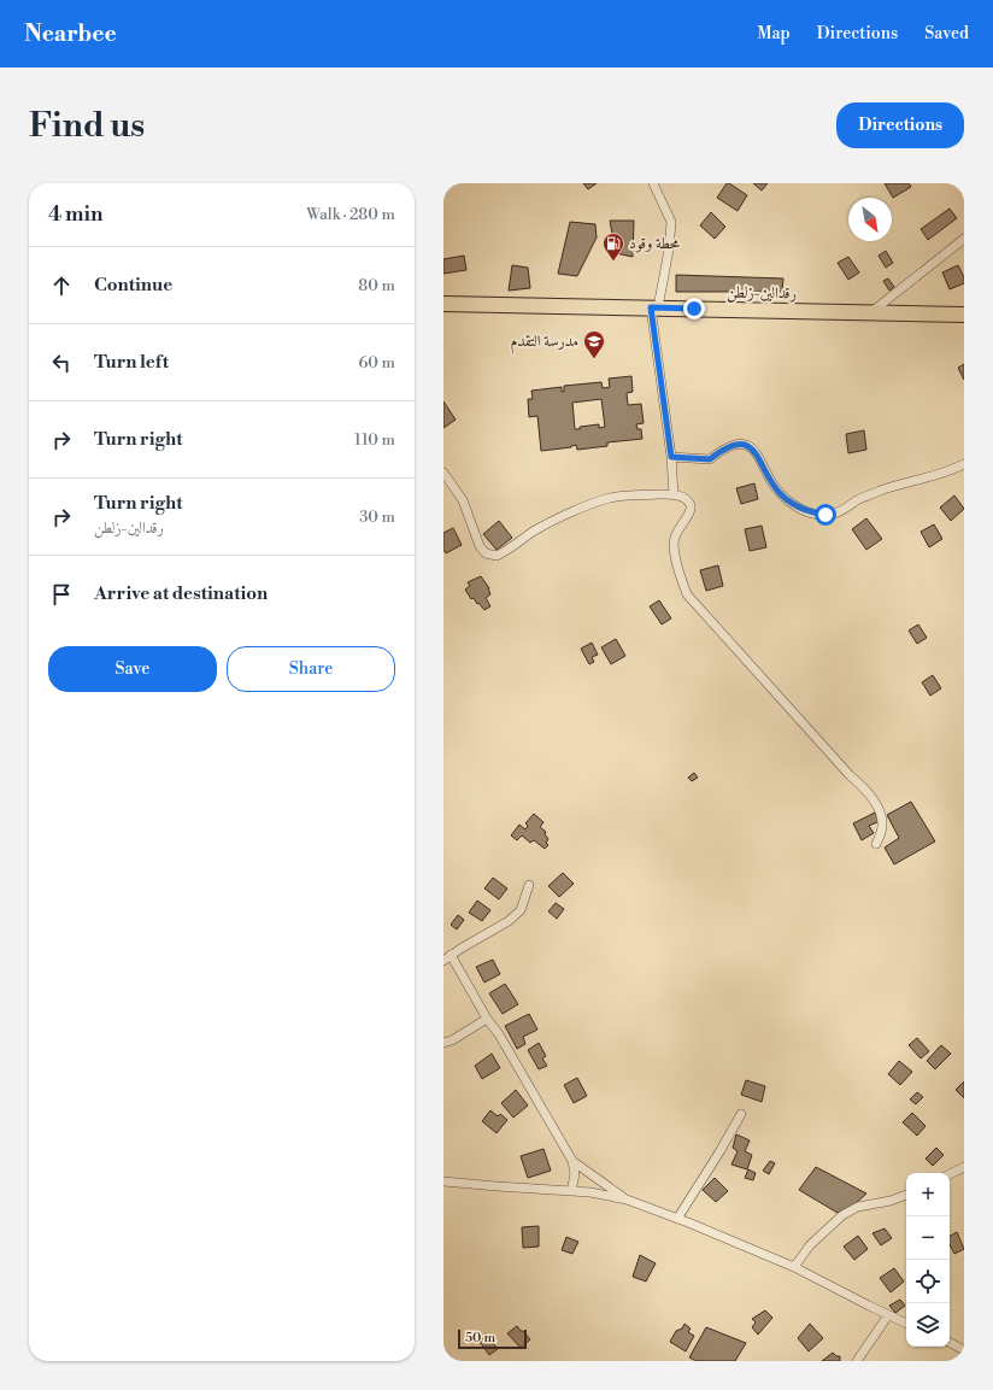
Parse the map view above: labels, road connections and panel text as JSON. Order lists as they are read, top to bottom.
{
  "streets": {
    "main road": ["رقدالين-زلطن"]
  },
  "places": {
    "fuel station": ["محطة وقود"],
    "school or university": ["مدرسة التقدم"]
  },
  "scale_bar": "50 m",
  "north": "bottom right",
  "page": {
    "header": "Nearbee",
    "nav": ["Map", "Directions", "Saved"],
    "buttons": [
      "Directions",
      ["Save", "Share"]
    ],
    "title": "Find us",
    "heading": ["4 min", "Walk · 280 m"],
    "list": [
      ["Continue", "80 m"],
      ["Turn left", "60 m"],
      ["Turn right", "110 m"],
      ["Turn right", "رقدالين-زلطن", "30 m"],
      "Arrive at destination"
    ],
    "map_buttons": ["+", "−"],
    "scale": "50 m"
  }
}
